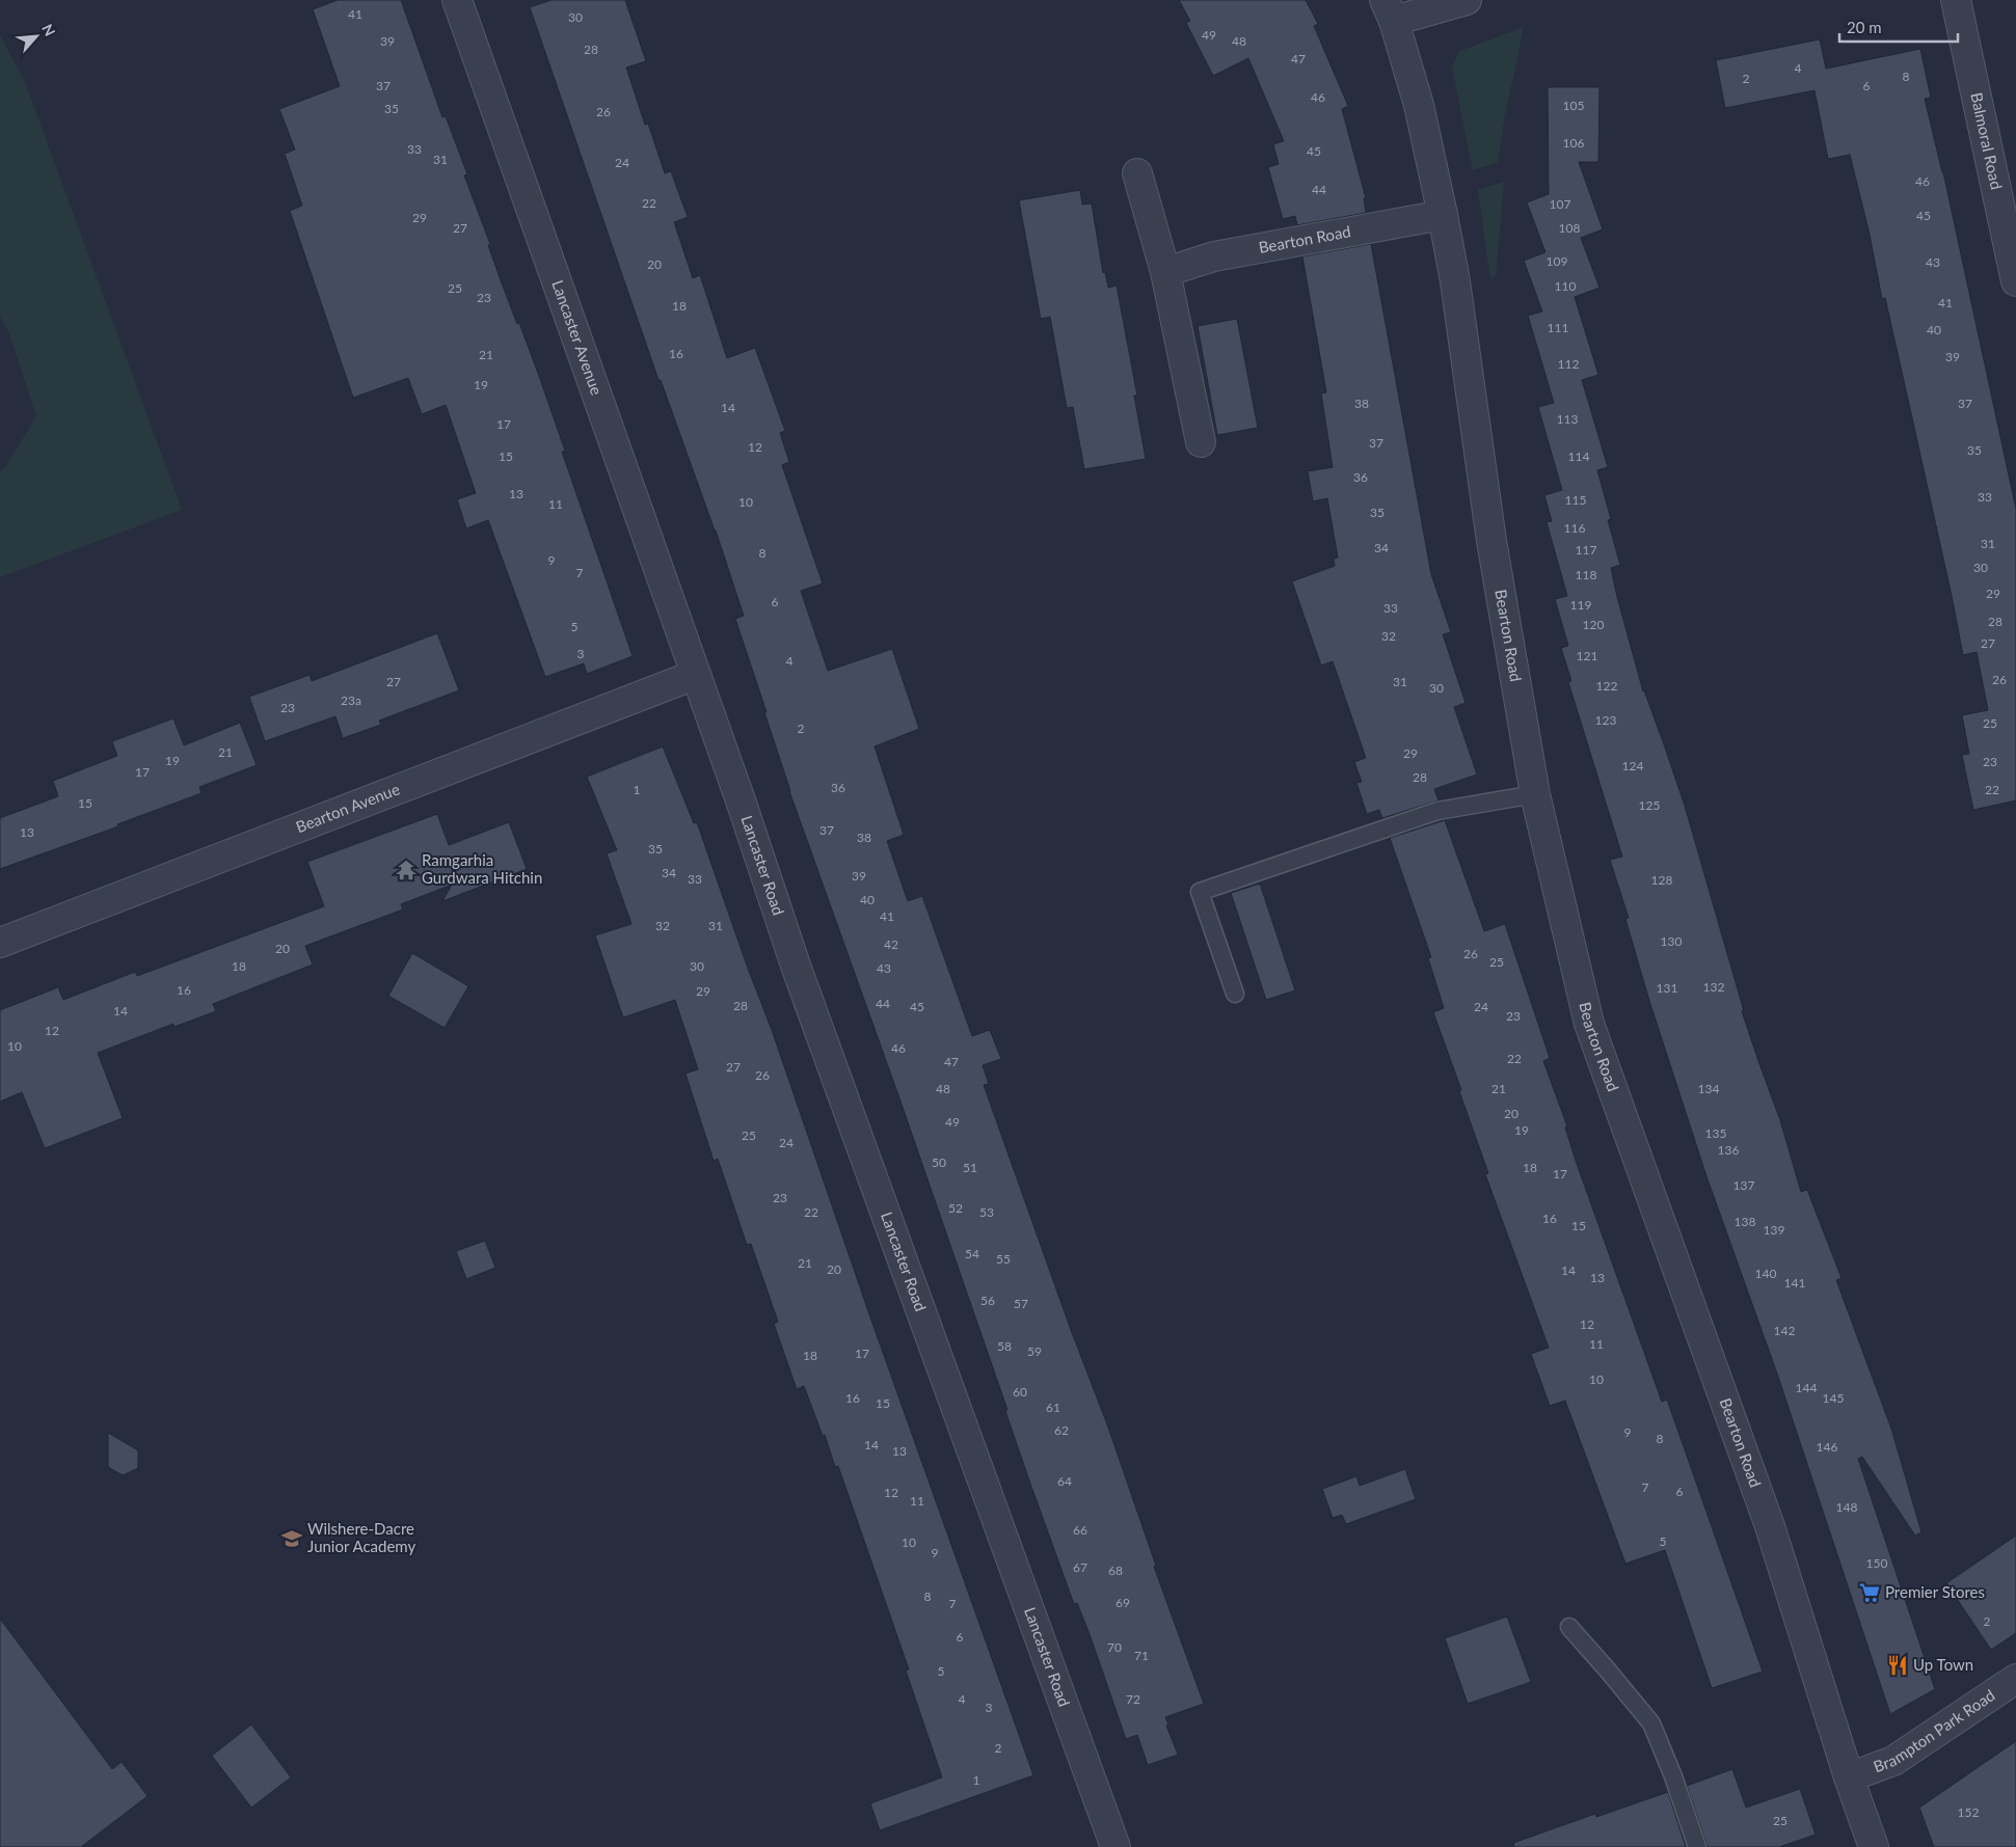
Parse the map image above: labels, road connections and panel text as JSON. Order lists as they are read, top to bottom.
{
  "streets": {
    "street": [
      "Balmoral Road",
      "Bearton Road",
      "Lancaster Avenue",
      "Bearton Avenue",
      "Lancaster Road",
      "Brampton Park Road"
    ]
  },
  "crossings": [
    ["Bearton Road", "Brampton Park Road"],
    ["Lancaster Avenue", "Bearton Avenue"],
    ["Lancaster Avenue", "Lancaster Road"],
    ["Bearton Avenue", "Lancaster Road"]
  ],
  "places": {
    "temple": ["Ramgarhia Gurdwara Hitchin"],
    "school or university": ["Wilshere-Dacre Junior Academy"],
    "supermarket": ["Premier Stores"],
    "restaurant": ["Up Town"]
  },
  "house_numbers": [
    "41",
    "30",
    "49",
    "39",
    "48",
    "28",
    "47",
    "4",
    "8",
    "2",
    "37",
    "6",
    "46",
    "105",
    "35",
    "26",
    "106",
    "33",
    "45",
    "31",
    "24",
    "46",
    "44",
    "22",
    "107",
    "45",
    "29",
    "27",
    "108",
    "109",
    "43",
    "20",
    "110",
    "25",
    "23",
    "41",
    "18",
    "111",
    "40",
    "16",
    "21",
    "39",
    "112",
    "19",
    "38",
    "37",
    "14",
    "113",
    "17",
    "37",
    "12",
    "35",
    "15",
    "114",
    "36",
    "13",
    "33",
    "115",
    "10",
    "11",
    "35",
    "116",
    "31",
    "34",
    "117",
    "8",
    "9",
    "30",
    "7",
    "118",
    "29",
    "6",
    "119",
    "33",
    "28",
    "120",
    "5",
    "32",
    "27",
    "3",
    "121",
    "4",
    "26",
    "27",
    "31",
    "122",
    "30",
    "23a",
    "23",
    "123",
    "25",
    "2",
    "21",
    "29",
    "19",
    "23",
    "124",
    "17",
    "28",
    "36",
    "1",
    "22",
    "15",
    "125",
    "37",
    "13",
    "38",
    "35",
    "34",
    "39",
    "33",
    "128",
    "40",
    "41",
    "32",
    "31",
    "130",
    "42",
    "20",
    "26",
    "25",
    "18",
    "30",
    "43",
    "132",
    "131",
    "16",
    "29",
    "44",
    "28",
    "45",
    "24",
    "14",
    "23",
    "12",
    "10",
    "46",
    "22",
    "47",
    "27",
    "26",
    "48",
    "21",
    "134",
    "20",
    "49",
    "19",
    "135",
    "25",
    "24",
    "136",
    "50",
    "51",
    "18",
    "17",
    "137",
    "23",
    "52",
    "22",
    "53",
    "16",
    "138",
    "15",
    "139",
    "54",
    "55",
    "21",
    "20",
    "14",
    "140",
    "13",
    "141",
    "56",
    "57",
    "12",
    "142",
    "11",
    "58",
    "59",
    "17",
    "18",
    "10",
    "144",
    "60",
    "16",
    "145",
    "15",
    "61",
    "62",
    "9",
    "8",
    "14",
    "146",
    "13",
    "64",
    "7",
    "6",
    "12",
    "11",
    "148",
    "66",
    "5",
    "10",
    "9",
    "150",
    "67",
    "68",
    "8",
    "69",
    "7",
    "2",
    "6",
    "70",
    "71",
    "5",
    "4",
    "72",
    "3",
    "2",
    "1",
    "152",
    "25"
  ],
  "scale_bar": "20 m",
  "north": "top right"
}
